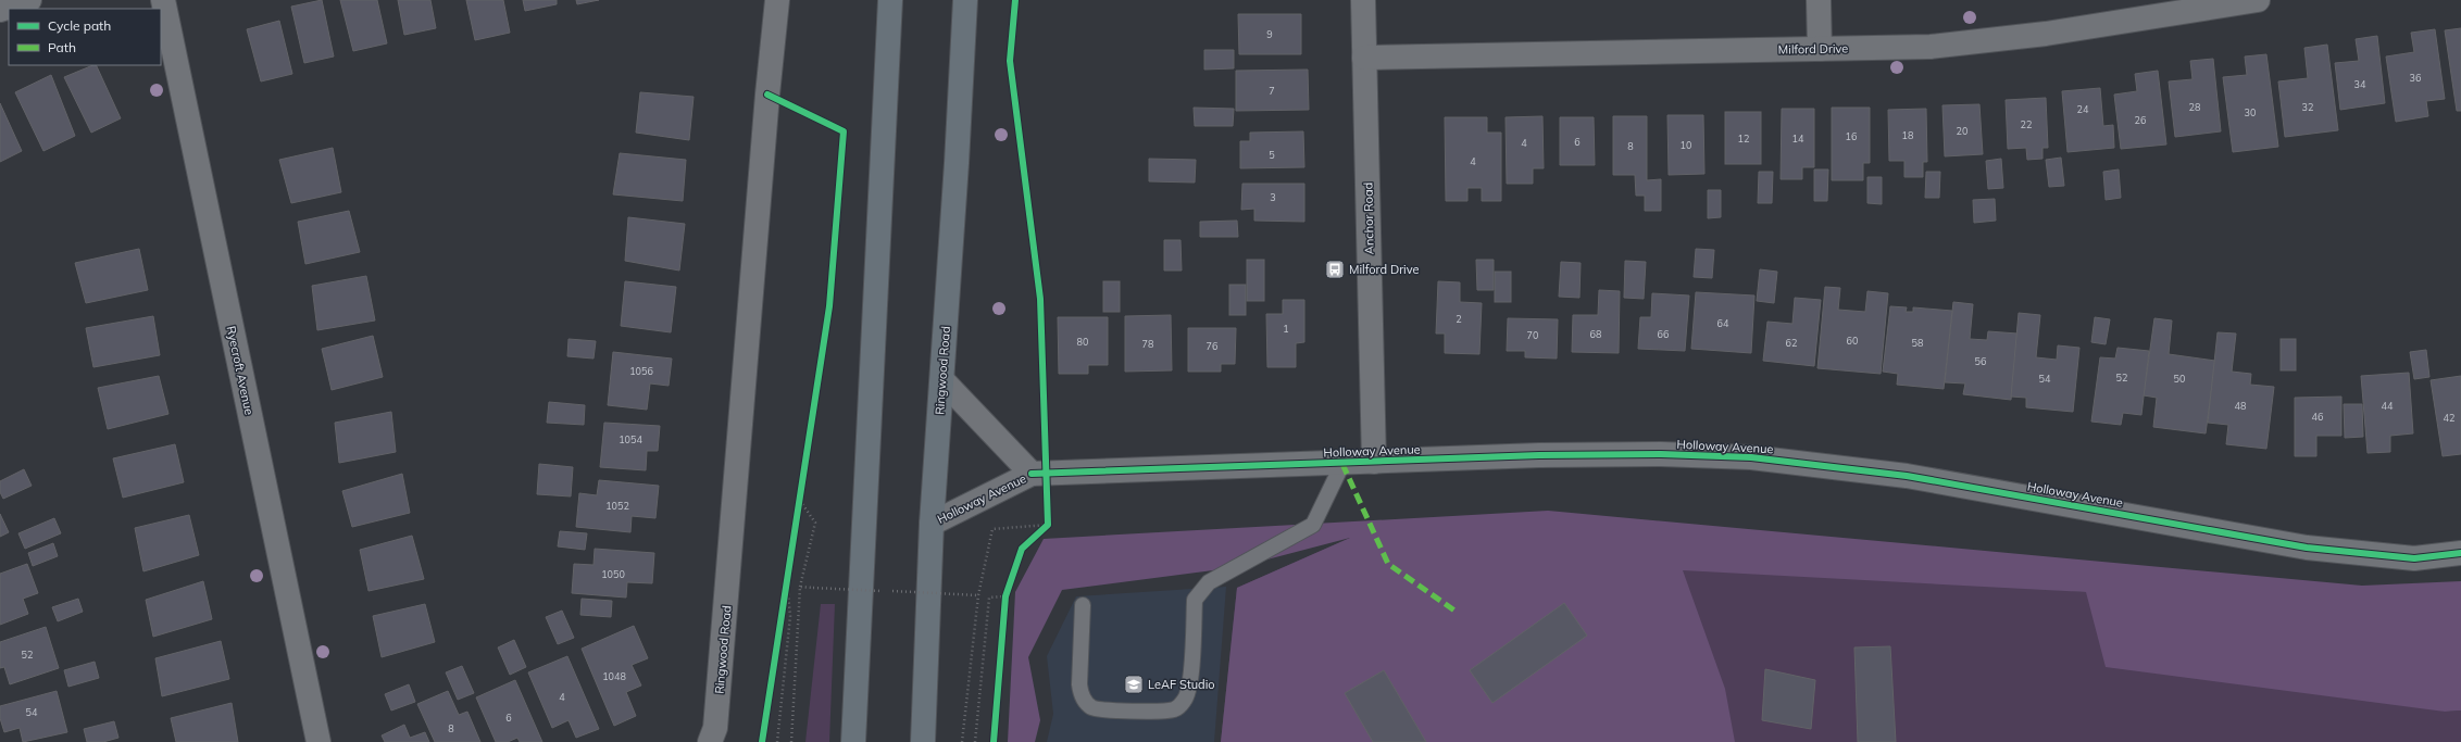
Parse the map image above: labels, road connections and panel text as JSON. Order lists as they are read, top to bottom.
{
  "streets": {
    "highway": ["Ringwood Road"],
    "street": [
      "Milford Drive",
      "Anchor Road",
      "Ryecroft Avenue",
      "Holloway Avenue"
    ]
  },
  "crossings": [
    ["Milford Drive", "Anchor Road"],
    ["Anchor Road", "Holloway Avenue"],
    ["Ringwood Road", "Holloway Avenue"]
  ],
  "places": {
    "bus stop": ["Milford Drive"],
    "school or university": ["LeAF Studio"]
  },
  "house_numbers": [
    "9",
    "36",
    "34",
    "7",
    "28",
    "32",
    "24",
    "30",
    "26",
    "22",
    "20",
    "18",
    "16",
    "12",
    "14",
    "6",
    "4",
    "10",
    "8",
    "5",
    "4",
    "3",
    "2",
    "64",
    "1",
    "68",
    "66",
    "70",
    "60",
    "80",
    "62",
    "58",
    "78",
    "76",
    "56",
    "1056",
    "52",
    "54",
    "50",
    "48",
    "44",
    "46",
    "42",
    "1054",
    "1052",
    "1050",
    "52",
    "1048",
    "4",
    "54",
    "6",
    "8"
  ],
  "legend": ["Cycle path", "Path"]
}
